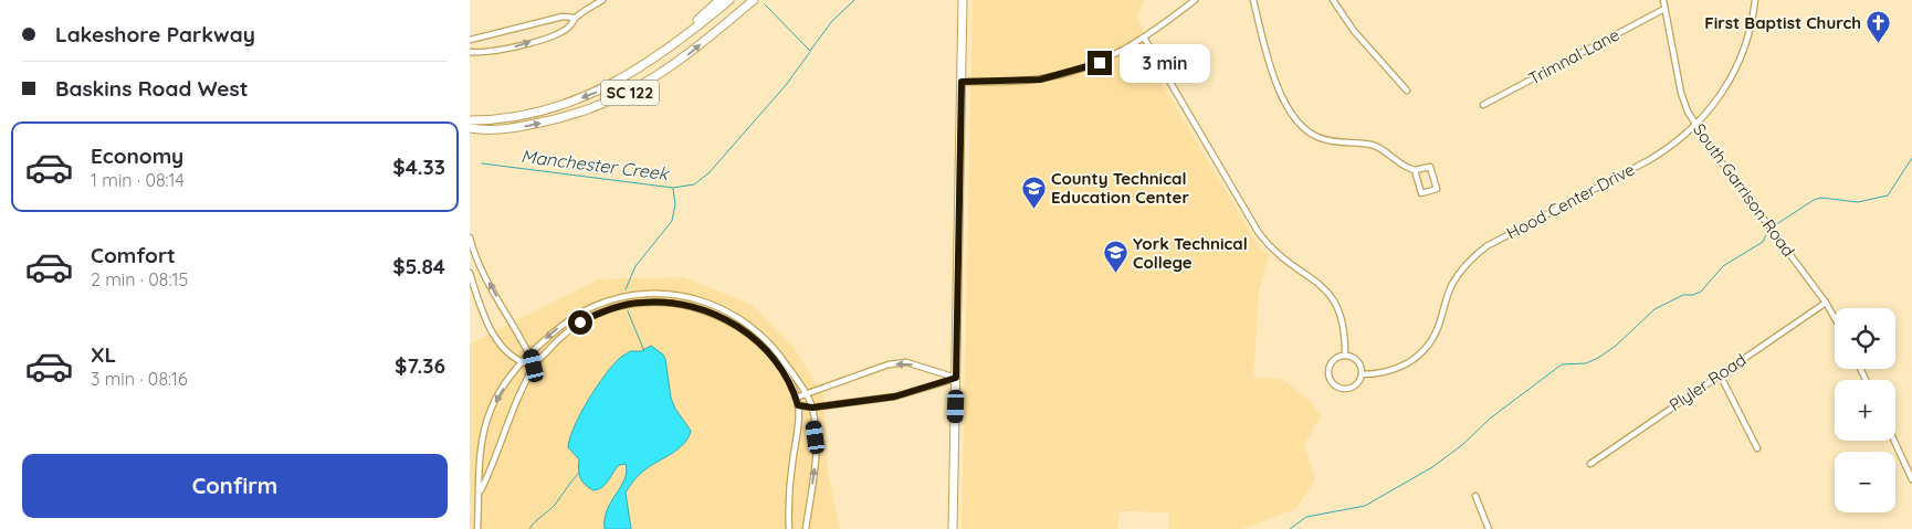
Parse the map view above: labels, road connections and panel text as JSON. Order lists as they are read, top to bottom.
{
  "streets": {
    "main road": ["SC 122"],
    "street": [
      "Trimnal Lane",
      "South Garrison Road",
      "Hood Center Drive",
      "Plyler Road"
    ]
  },
  "crossings": [
    ["Trimnal Lane", "South Garrison Road"],
    ["South Garrison Road", "Hood Center Drive"],
    ["South Garrison Road", "Plyler Road"]
  ],
  "water": ["Manchester Creek"],
  "places": {
    "church": ["First Baptist Church"],
    "school or university": ["County Technical Education Center", "York Technical College"]
  },
  "page": {
    "banner": ["Lakeshore Parkway", "Baskins Road West"],
    "bubble": "3 min",
    "list": [
      {
        "name": "Economy",
        "note": "1 min · 08:14",
        "value": "$4.33"
      },
      {
        "name": "Comfort",
        "note": "2 min · 08:15",
        "value": "$5.84"
      },
      {
        "name": "XL",
        "note": "3 min · 08:16",
        "value": "$7.36"
      }
    ],
    "map_buttons": ["+", "−"],
    "buttons": "Confirm"
  }
}
